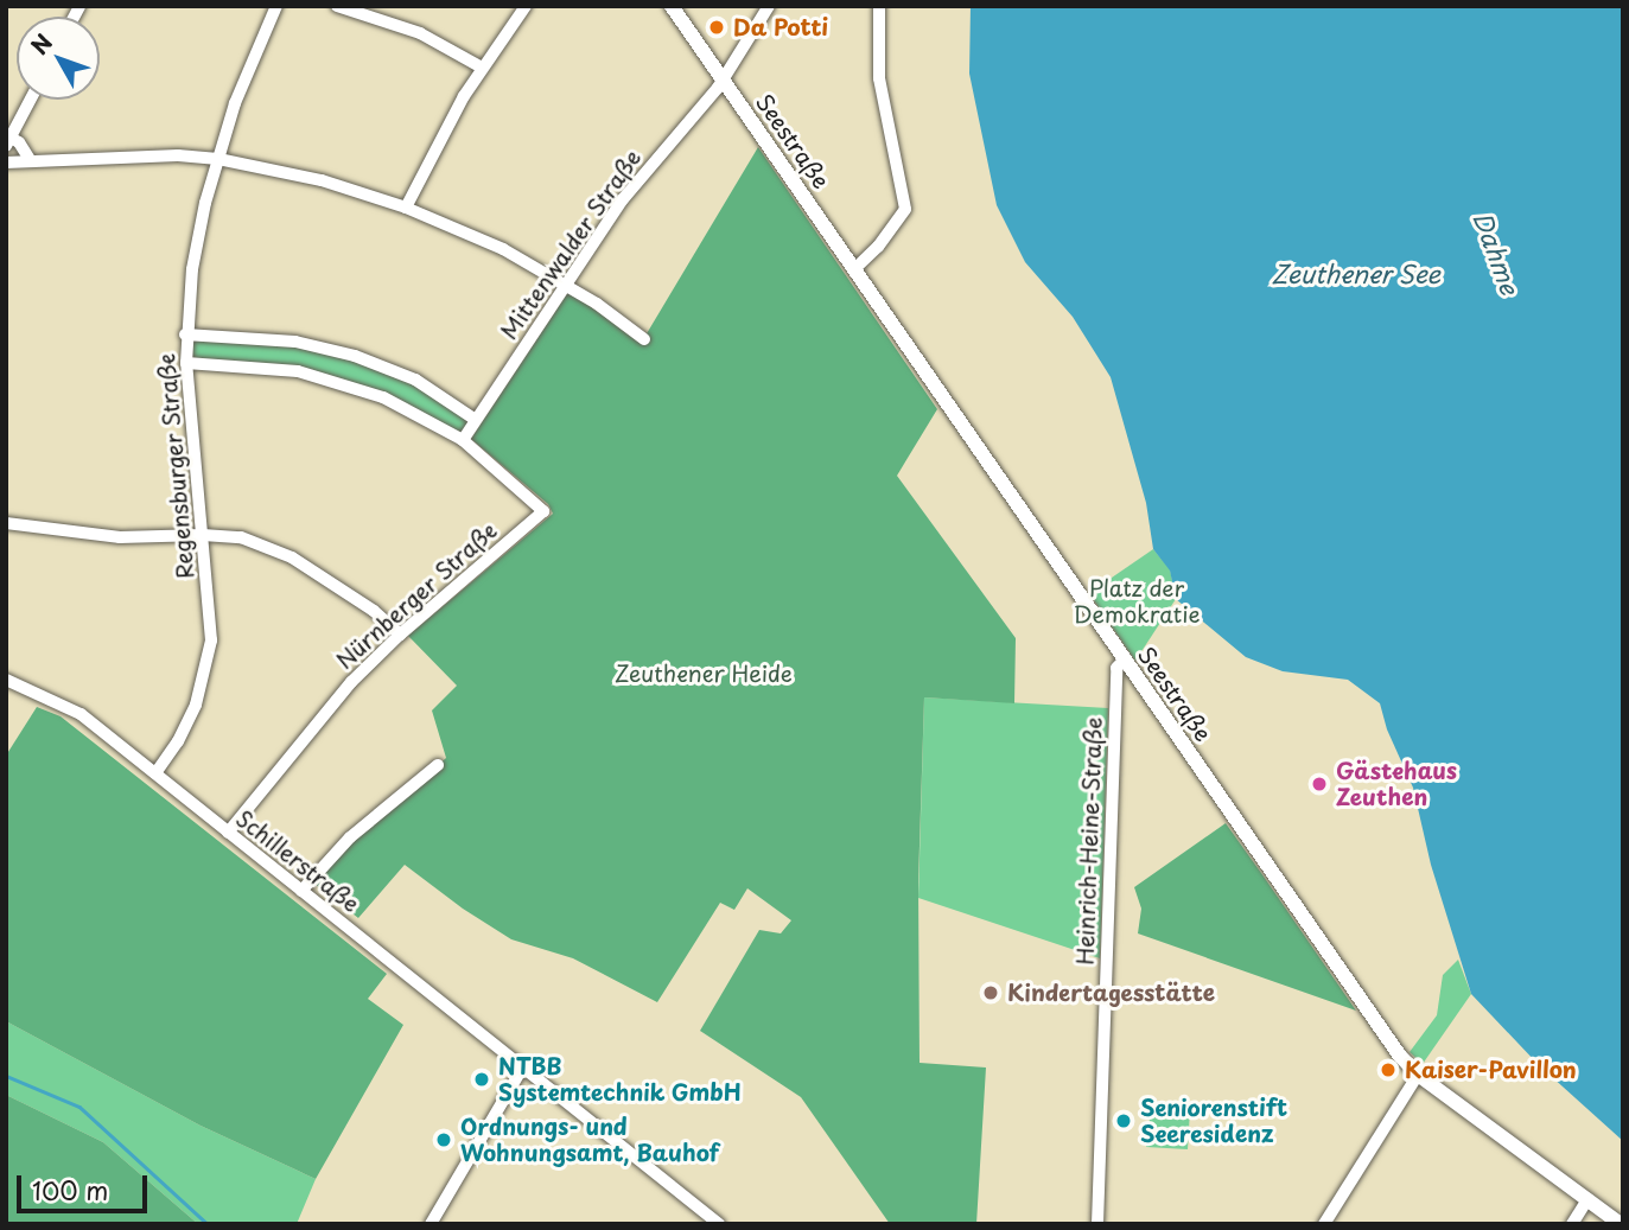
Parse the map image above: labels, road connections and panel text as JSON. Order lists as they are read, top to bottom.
{
  "streets": {
    "main road": ["Seestraße"],
    "street": [
      "Mittenwalder Straße",
      "Regensburger Straße",
      "Nürnberger Straße",
      "Heinrich-Heine-Straße",
      "Schillerstraße"
    ]
  },
  "crossings": [
    ["Seestraße", "Mittenwalder Straße"],
    ["Seestraße", "Heinrich-Heine-Straße"],
    ["Mittenwalder Straße", "Nürnberger Straße"],
    ["Regensburger Straße", "Schillerstraße"],
    ["Nürnberger Straße", "Schillerstraße"]
  ],
  "water": ["Dahme", "Zeuthener See"],
  "parks": ["Platz der Demokratie", "Zeuthener Heide"],
  "places": [
    "Da Potti",
    "Gästehaus Zeuthen",
    "Kindertagesstätte",
    "Kaiser-Pavillon",
    "NTBB Systemtechnik GmbH",
    "Seniorenstift Seeresidenz",
    "Ordnungs- und Wohnungsamt, Bauhof"
  ],
  "scale_bar": "100 m",
  "north": "top left"
}
